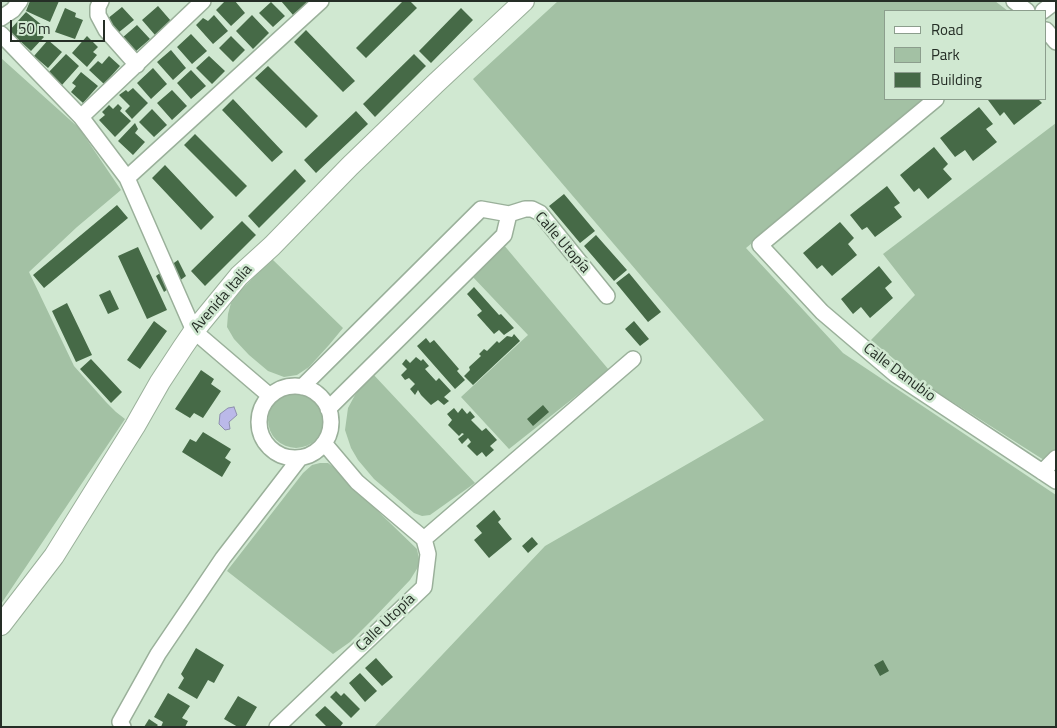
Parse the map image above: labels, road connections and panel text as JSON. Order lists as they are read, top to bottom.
{
  "streets": {
    "street": ["Calle Utopía", "Avenida Italia", "Calle Danubio"]
  },
  "legend": ["Road", "Park", "Building"],
  "scale_bar": "50 m"
}
